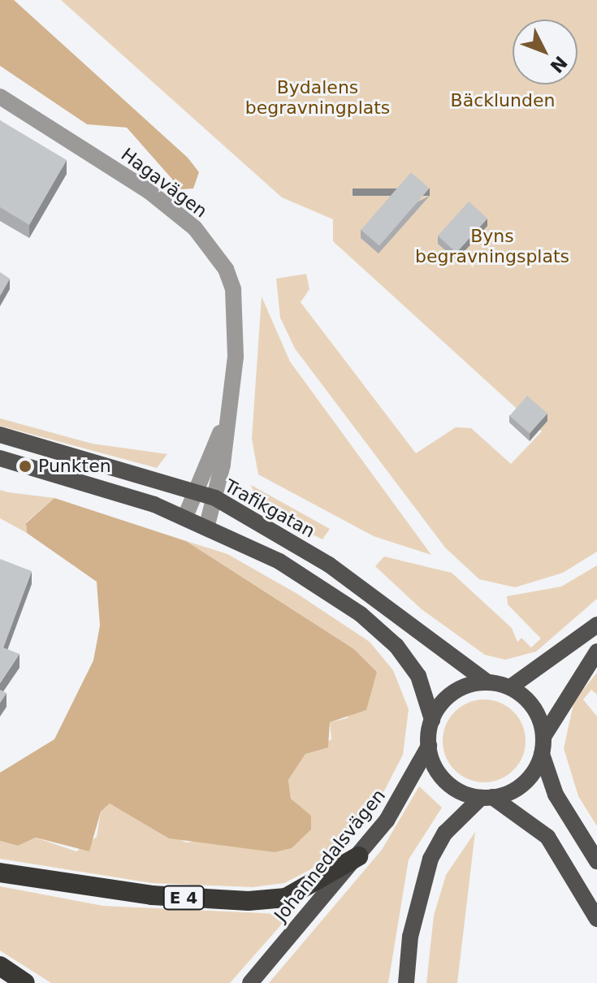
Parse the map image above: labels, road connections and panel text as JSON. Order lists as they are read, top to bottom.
{
  "streets": {
    "highway": ["E 4"],
    "main road": ["Trafikgatan", "Johannedalsvägen"],
    "street": ["Hagavägen"]
  },
  "crossings": [
    ["Hagavägen", "Trafikgatan"],
    ["Trafikgatan", "Johannedalsvägen"],
    ["Johannedalsvägen", "E 4"]
  ],
  "parks": ["Bydalens begravningplats", "Bäcklunden", "Byns begravningsplats"],
  "places": ["Punkten"],
  "north": "bottom right"
}
